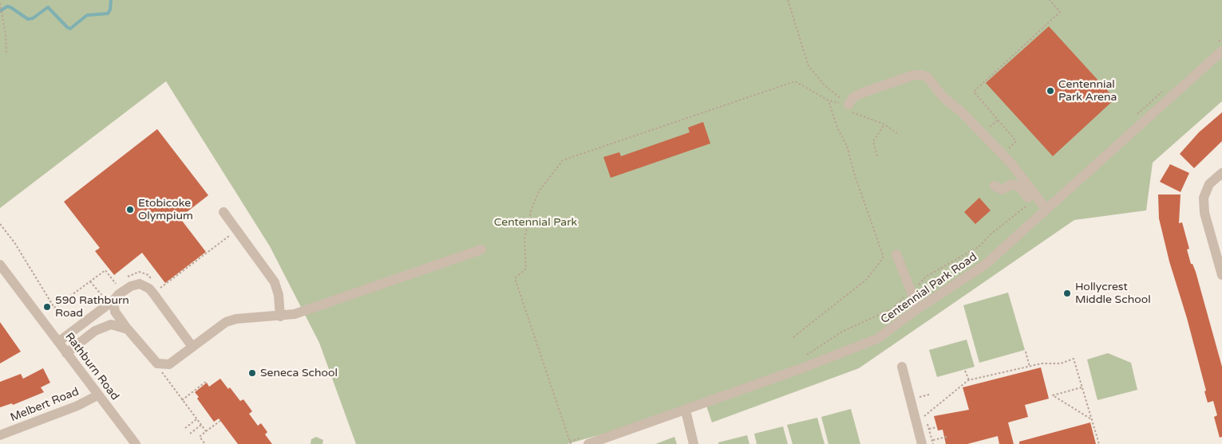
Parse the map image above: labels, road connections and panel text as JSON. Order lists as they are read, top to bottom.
{
  "streets": {
    "street": ["Centennial Park Road", "Rathburn Road", "Melbert Road"]
  },
  "crossings": [
    ["Rathburn Road", "Melbert Road"]
  ],
  "parks": ["Centennial Park"],
  "places": [
    "Centennial Park Arena",
    "Etobicoke Olympium",
    "Hollycrest Middle School",
    "590 Rathburn Road",
    "Seneca School"
  ]
}
